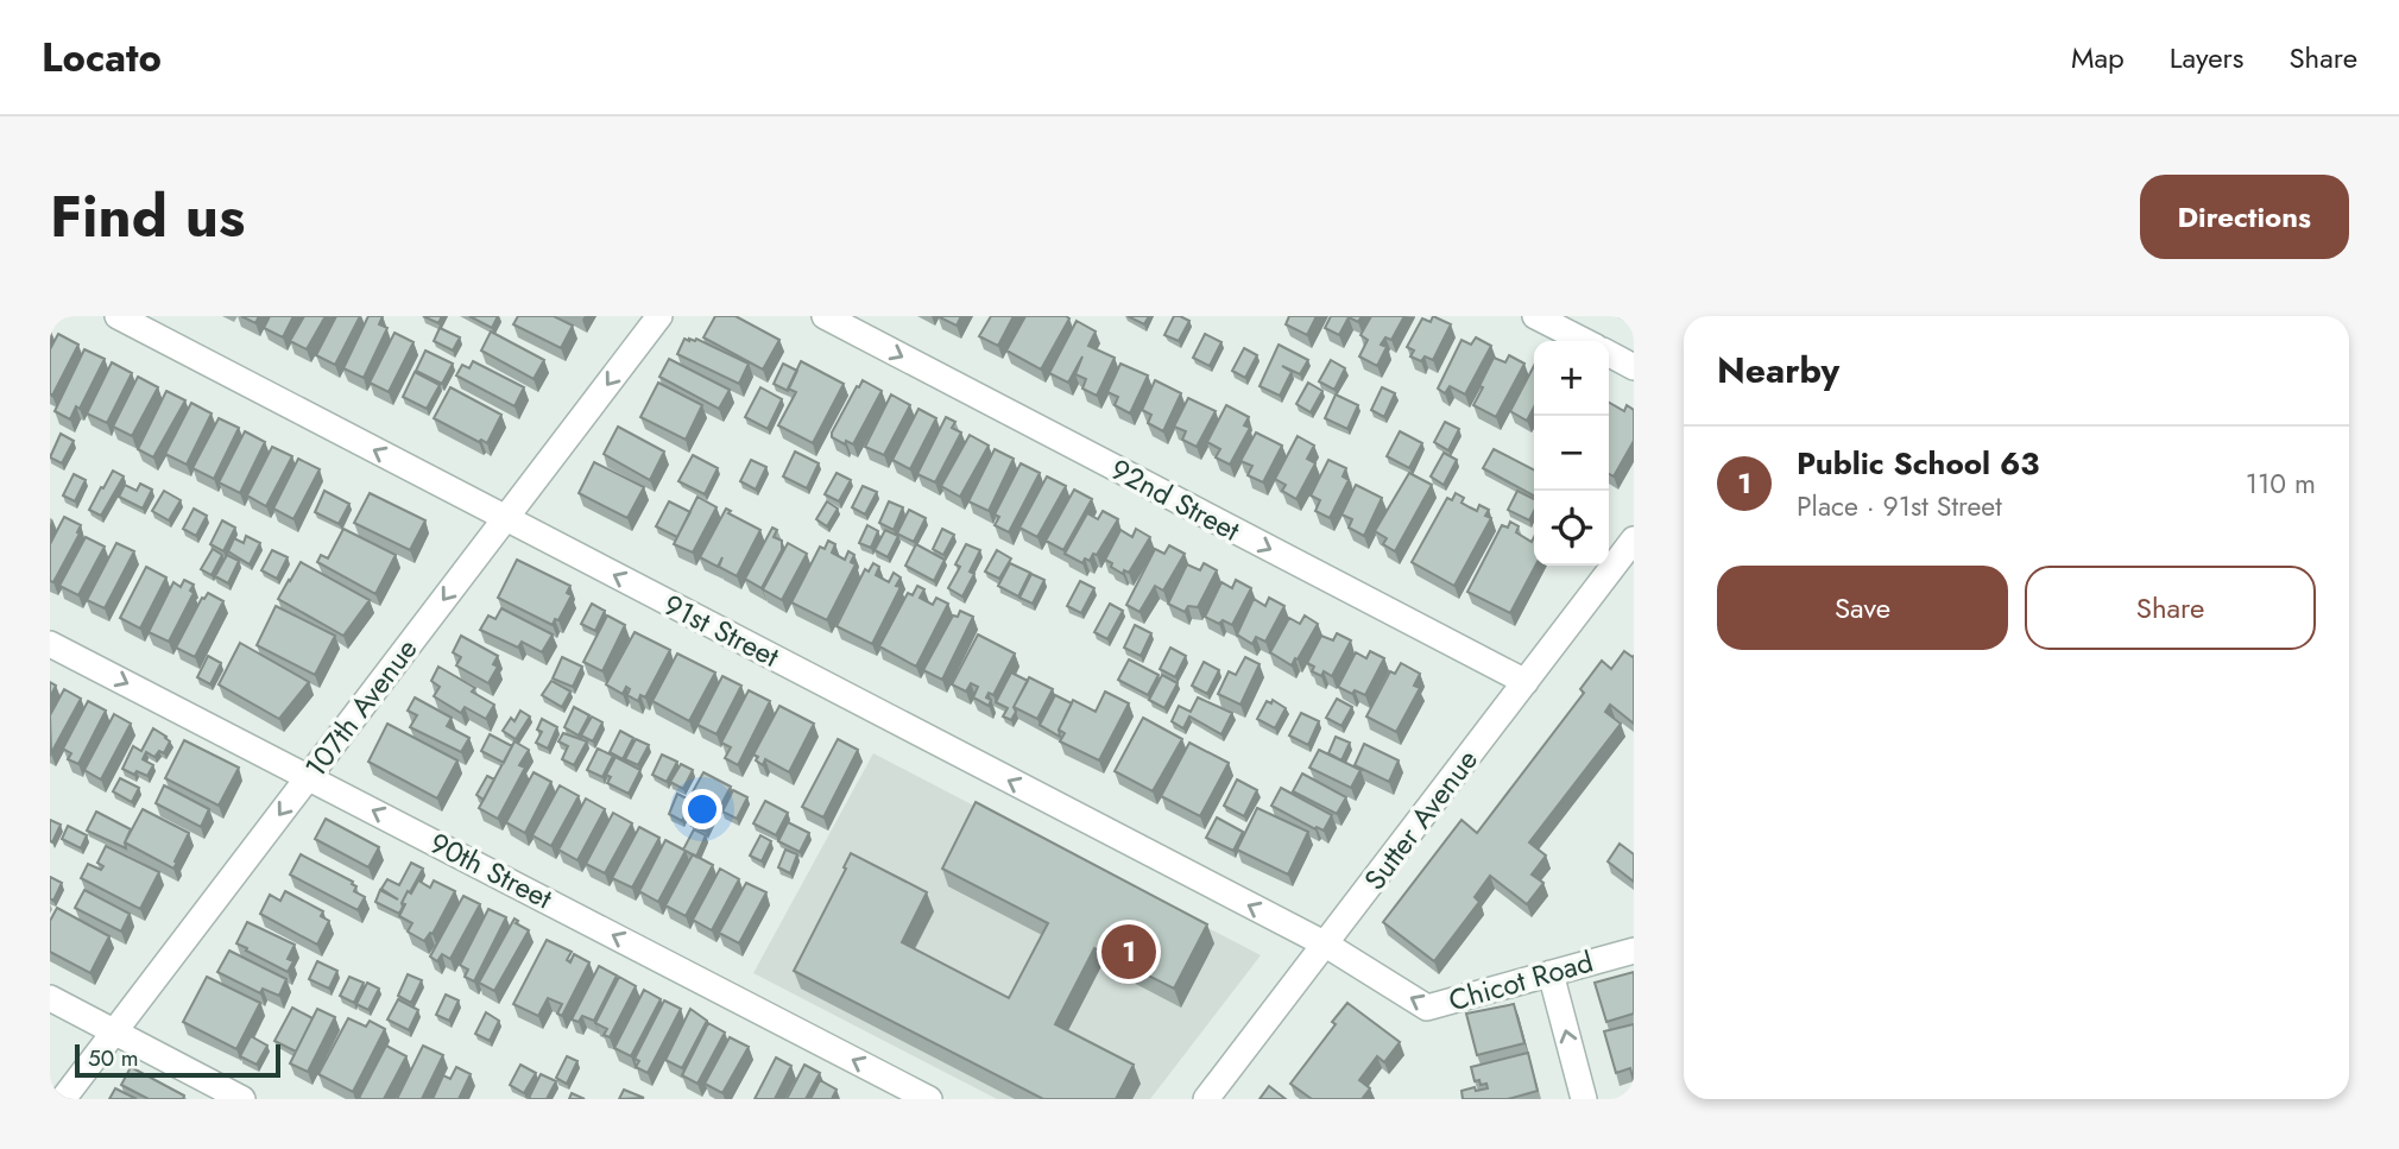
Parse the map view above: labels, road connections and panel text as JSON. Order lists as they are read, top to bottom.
{
  "streets": {
    "street": [
      "92nd Street",
      "91st Street",
      "107th Avenue",
      "Sutter Avenue",
      "90th Street",
      "Chicot Road"
    ]
  },
  "crossings": [
    ["92nd Street", "Sutter Avenue"],
    ["91st Street", "107th Avenue"],
    ["91st Street", "Sutter Avenue"],
    ["91st Street", "Chicot Road"],
    ["107th Avenue", "90th Street"],
    ["Sutter Avenue", "Chicot Road"]
  ],
  "one_way": [
    "92nd Street",
    "91st Street",
    "107th Avenue",
    "Chicot Road"
  ],
  "scale_bar": "50 m",
  "page": {
    "header": "Locato",
    "nav": ["Map", "Layers", "Share"],
    "title": "Find us",
    "buttons": [
      "Directions",
      ["Save", "Share"]
    ],
    "heading": "Nearby",
    "map_buttons": ["+", "−"],
    "list": [
      {
        "mark": "1",
        "name": "Public School 63",
        "note": "Place · 91st Street",
        "value": "110 m"
      }
    ],
    "pins": "1",
    "scale": "50 m"
  }
}
